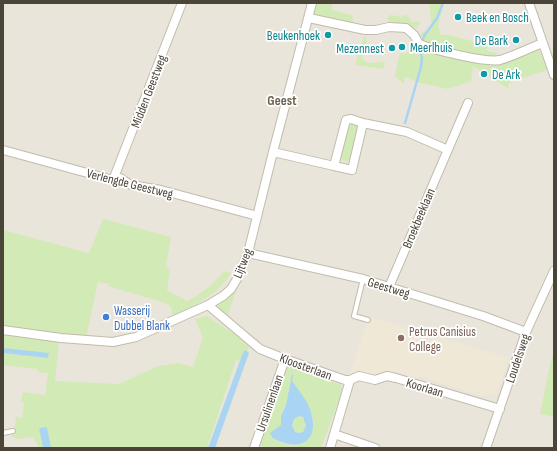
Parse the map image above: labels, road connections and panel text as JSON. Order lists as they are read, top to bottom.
{
  "streets": {
    "street": [
      "Midden Geestweg",
      "Verlengde Geestweg",
      "Broekbeeklaan",
      "Lijtweg",
      "Geestweg",
      "Loudelsweg",
      "Kloosterlaan",
      "Koorlaan",
      "Ursulinenlaan"
    ]
  },
  "crossings": [
    ["Midden Geestweg", "Verlengde Geestweg"],
    ["Verlengde Geestweg", "Lijtweg"],
    ["Broekbeeklaan", "Geestweg"],
    ["Lijtweg", "Geestweg"],
    ["Lijtweg", "Kloosterlaan"],
    ["Geestweg", "Loudelsweg"],
    ["Loudelsweg", "Koorlaan"],
    ["Kloosterlaan", "Koorlaan"],
    ["Kloosterlaan", "Ursulinenlaan"]
  ],
  "districts": ["Geest"],
  "places": [
    "Beek en Bosch",
    "Beukenhoek",
    "De Bark",
    "Meerlhuis",
    "Mezennest",
    "De Ark",
    "Wasserij Dubbel Blank",
    "Petrus Canisius College"
  ]
}
